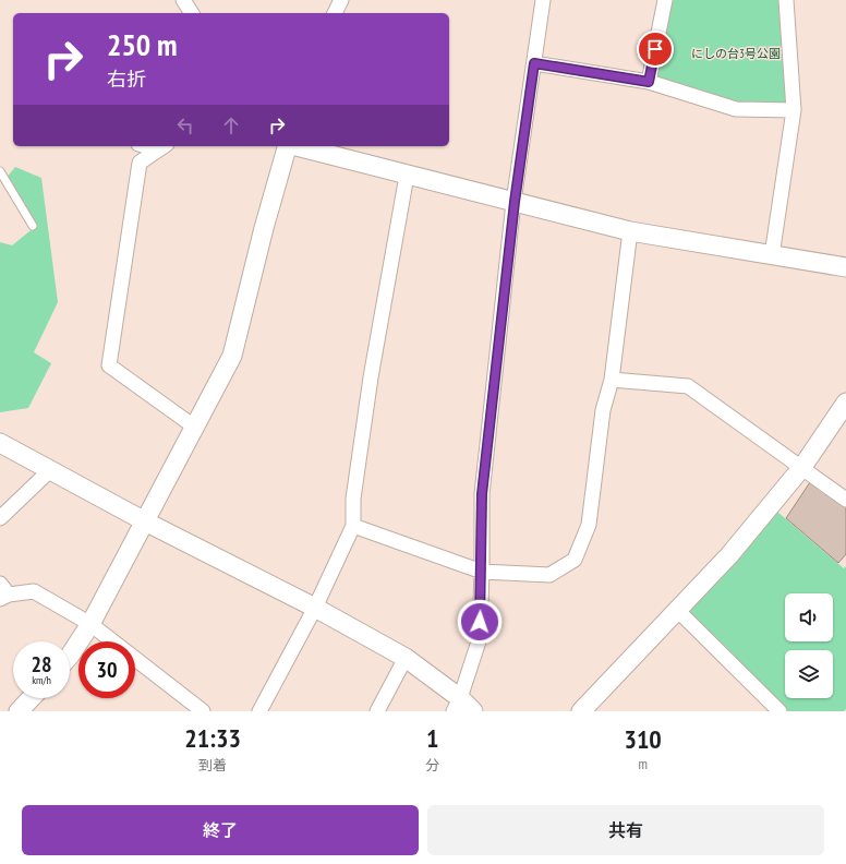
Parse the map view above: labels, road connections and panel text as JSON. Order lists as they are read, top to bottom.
{
  "parks": ["にしの台3号公園"],
  "page": {
    "turn": ["250 m", "右折"],
    "speed": "28 km/h",
    "limit": "30",
    "eta": [
      "21:33",
      "到着",
      "1",
      "分",
      "310",
      "m"
    ],
    "buttons": ["終了", "共有"]
  }
}
